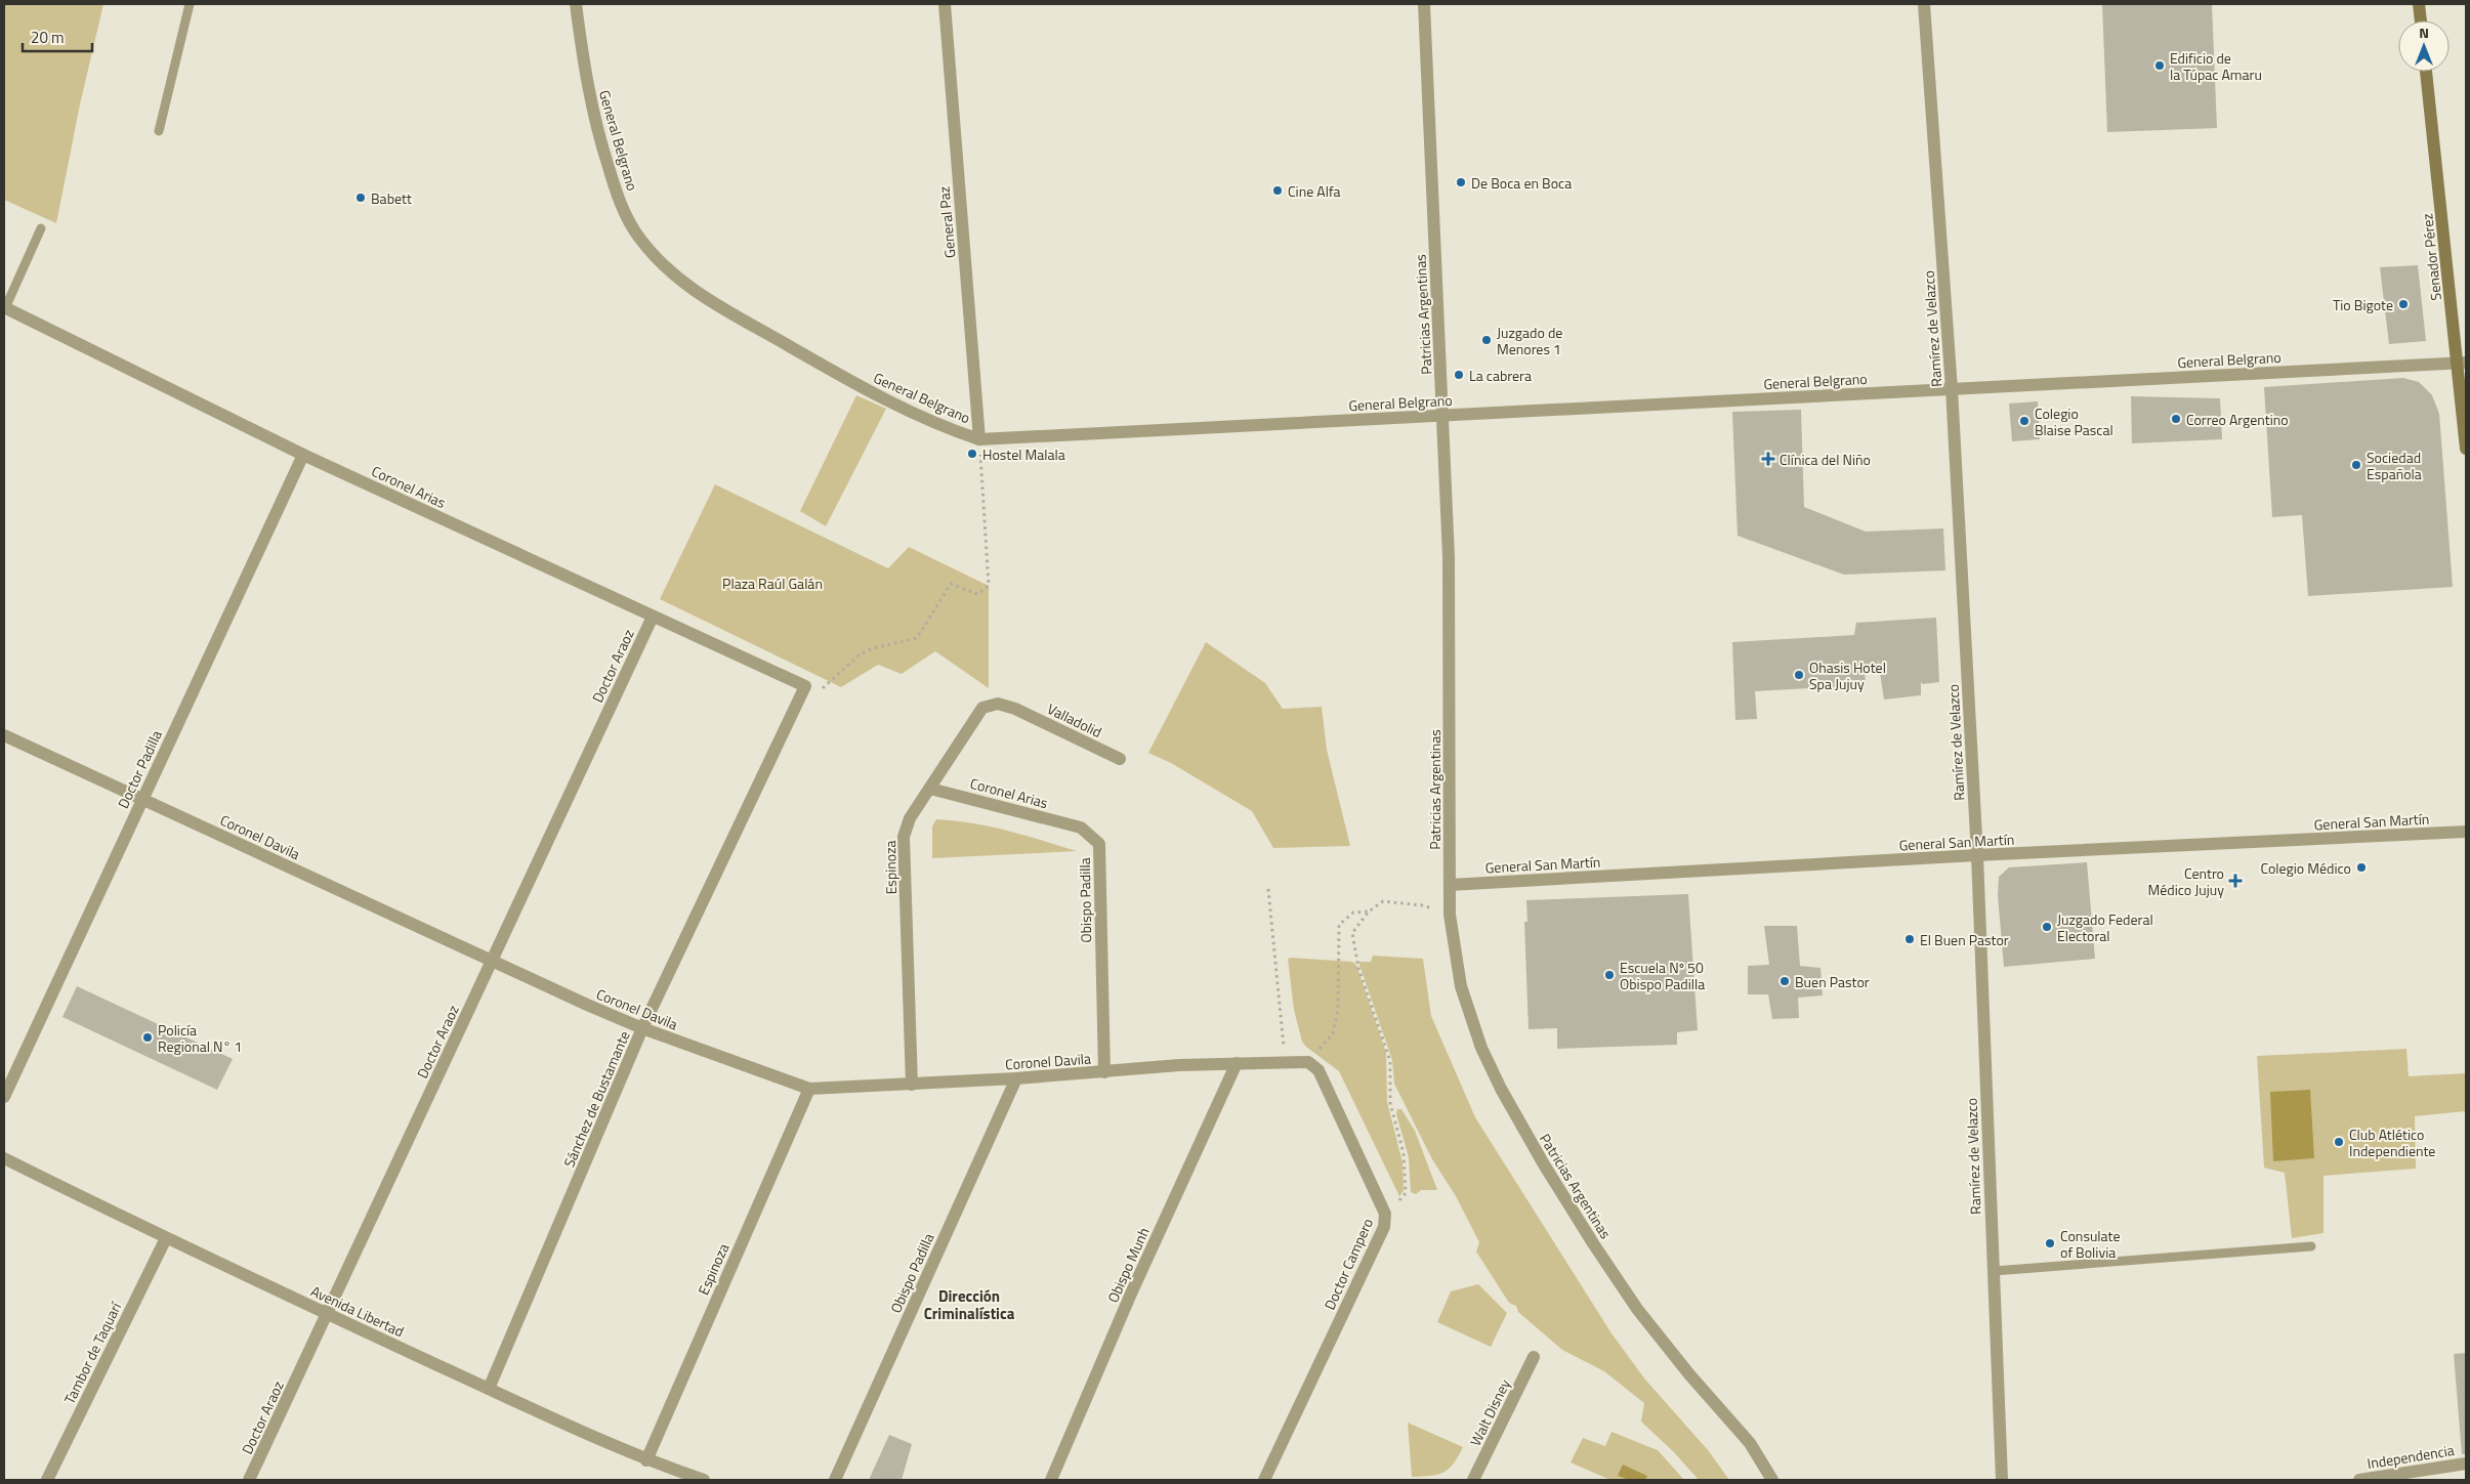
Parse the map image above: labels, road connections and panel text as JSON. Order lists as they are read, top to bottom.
{
  "streets": {
    "main road": ["Senador Pérez"],
    "street": [
      "General Belgrano",
      "General Paz",
      "Patricias Argentinas",
      "Ramírez de Velazco",
      "Coronel Arias",
      "Doctor Araoz",
      "Valladolid",
      "Doctor Padilla",
      "General San Martín",
      "Coronel Davila",
      "Espinoza",
      "Obispo Padilla",
      "Sánchez de Bustamante",
      "Doctor Campero",
      "Obispo Munh",
      "Avenida Libertad",
      "Tambor de Taquarí",
      "Walt Disney",
      "Independencia"
    ]
  },
  "crossings": [
    ["General Belgrano", "General Paz"],
    ["General Belgrano", "Senador Pérez"],
    ["General Belgrano", "Patricias Argentinas"],
    ["General Belgrano", "Ramírez de Velazco"],
    ["Patricias Argentinas", "General San Martín"],
    ["Ramírez de Velazco", "General San Martín"],
    ["Coronel Arias", "Doctor Araoz"],
    ["Coronel Arias", "Doctor Padilla"],
    ["Coronel Arias", "Espinoza"],
    ["Coronel Arias", "Obispo Padilla"],
    ["Coronel Arias", "Sánchez de Bustamante"],
    ["Doctor Araoz", "Coronel Davila"],
    ["Doctor Araoz", "Avenida Libertad"],
    ["Valladolid", "Espinoza"],
    ["Doctor Padilla", "Coronel Davila"],
    ["Coronel Davila", "Espinoza"],
    ["Coronel Davila", "Obispo Padilla"],
    ["Coronel Davila", "Sánchez de Bustamante"],
    ["Coronel Davila", "Doctor Campero"],
    ["Coronel Davila", "Obispo Munh"],
    ["Espinoza", "Avenida Libertad"],
    ["Sánchez de Bustamante", "Avenida Libertad"],
    ["Avenida Libertad", "Tambor de Taquarí"]
  ],
  "districts": ["Dirección Criminalística"],
  "parks": ["Plaza Raúl Galán"],
  "places": {
    "other": [
      "Edificio de la Túpac Amaru",
      "De Boca en Boca",
      "Cine Alfa",
      "Babett",
      "Tio Bigote",
      "Juzgado de Menores 1",
      "La cabrera",
      "Correo Argentino",
      "Colegio Blaise Pascal",
      "Hostel Malala",
      "Sociedad Española",
      "Ohasis Hotel Spa Jujuy",
      "Colegio Médico",
      "Juzgado Federal Electoral",
      "El Buen Pastor",
      "Escuela Nº 50 Obispo Padilla",
      "Buen Pastor",
      "Policía Regional N° 1",
      "Club Atlético Independiente",
      "Consulate of Bolivia"
    ],
    "health": ["Clínica del Niño", "Centro Médico Jujuy"]
  },
  "scale_bar": "20 m",
  "north": "top"
}
